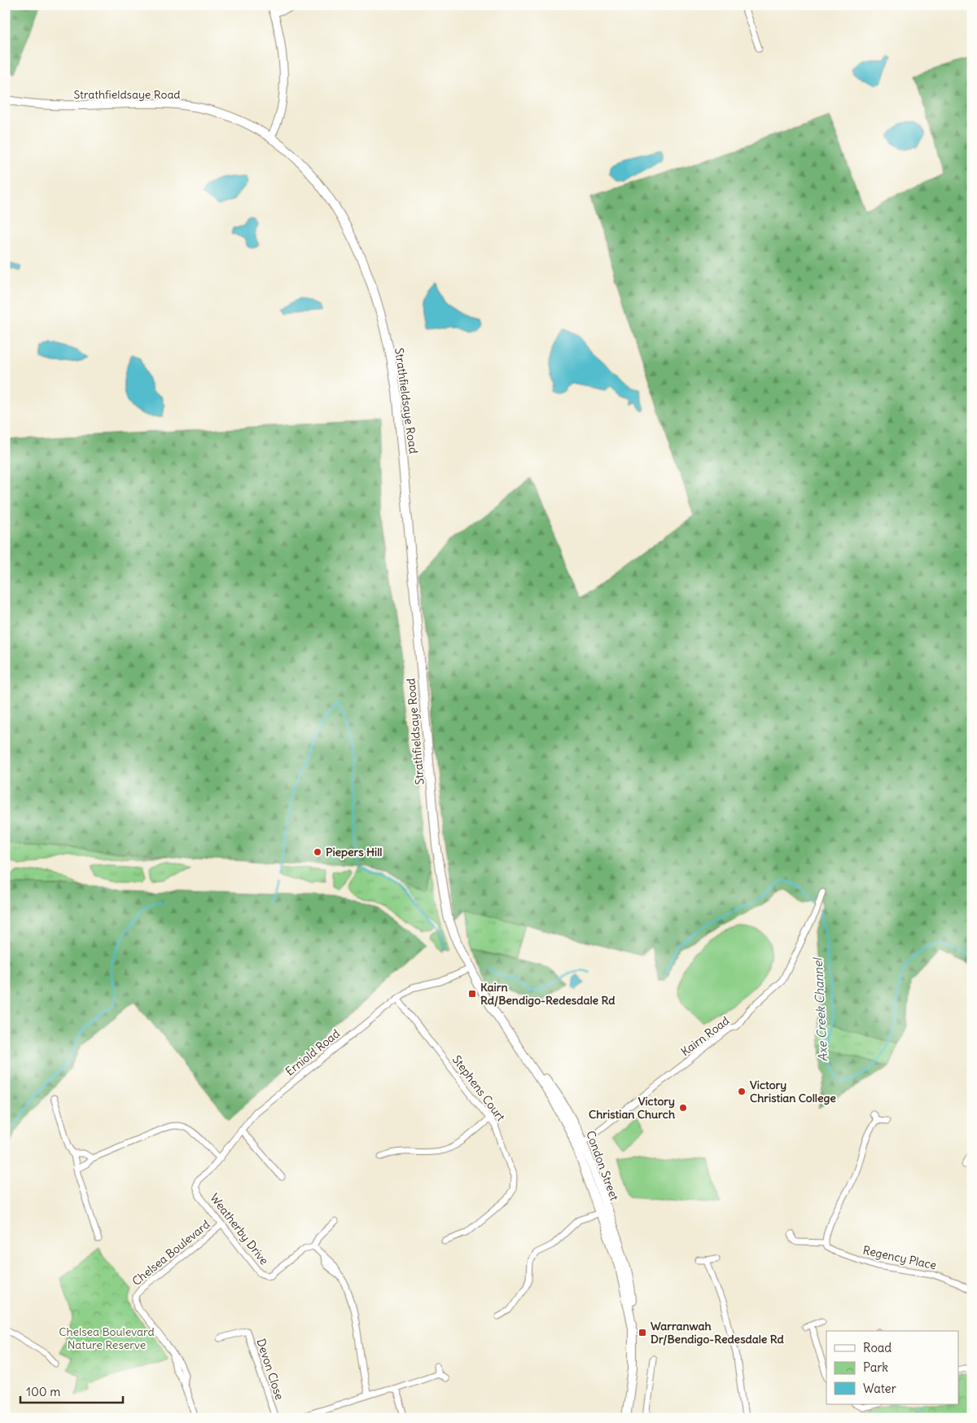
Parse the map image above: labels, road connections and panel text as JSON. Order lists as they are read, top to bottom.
{
  "streets": {
    "main road": ["Strathfieldsaye Road", "Condon Street"],
    "street": [
      "Kairn Road",
      "Erniold Road",
      "Stephens Court",
      "Weatherby Drive",
      "Chelsea Boulevard",
      "Regency Place",
      "Devon Close"
    ]
  },
  "crossings": [
    ["Strathfieldsaye Road", "Erniold Road"],
    ["Strathfieldsaye Road", "Condon Street"],
    ["Kairn Road", "Condon Street"],
    ["Erniold Road", "Stephens Court"],
    ["Erniold Road", "Condon Street"],
    ["Erniold Road", "Weatherby Drive"],
    ["Weatherby Drive", "Chelsea Boulevard"]
  ],
  "water": ["Axe Creek Channel"],
  "parks": ["Chelsea Boulevard Nature Reserve"],
  "places": {
    "other": ["Piepers Hill", "Victory Christian College", "Victory Christian Church"],
    "transit": ["Kairn Rd/Bendigo-Redesdale Rd", "Warranwah Dr/Bendigo-Redesdale Rd"]
  },
  "legend": ["Road", "Park", "Water"],
  "scale_bar": "100 m"
}
